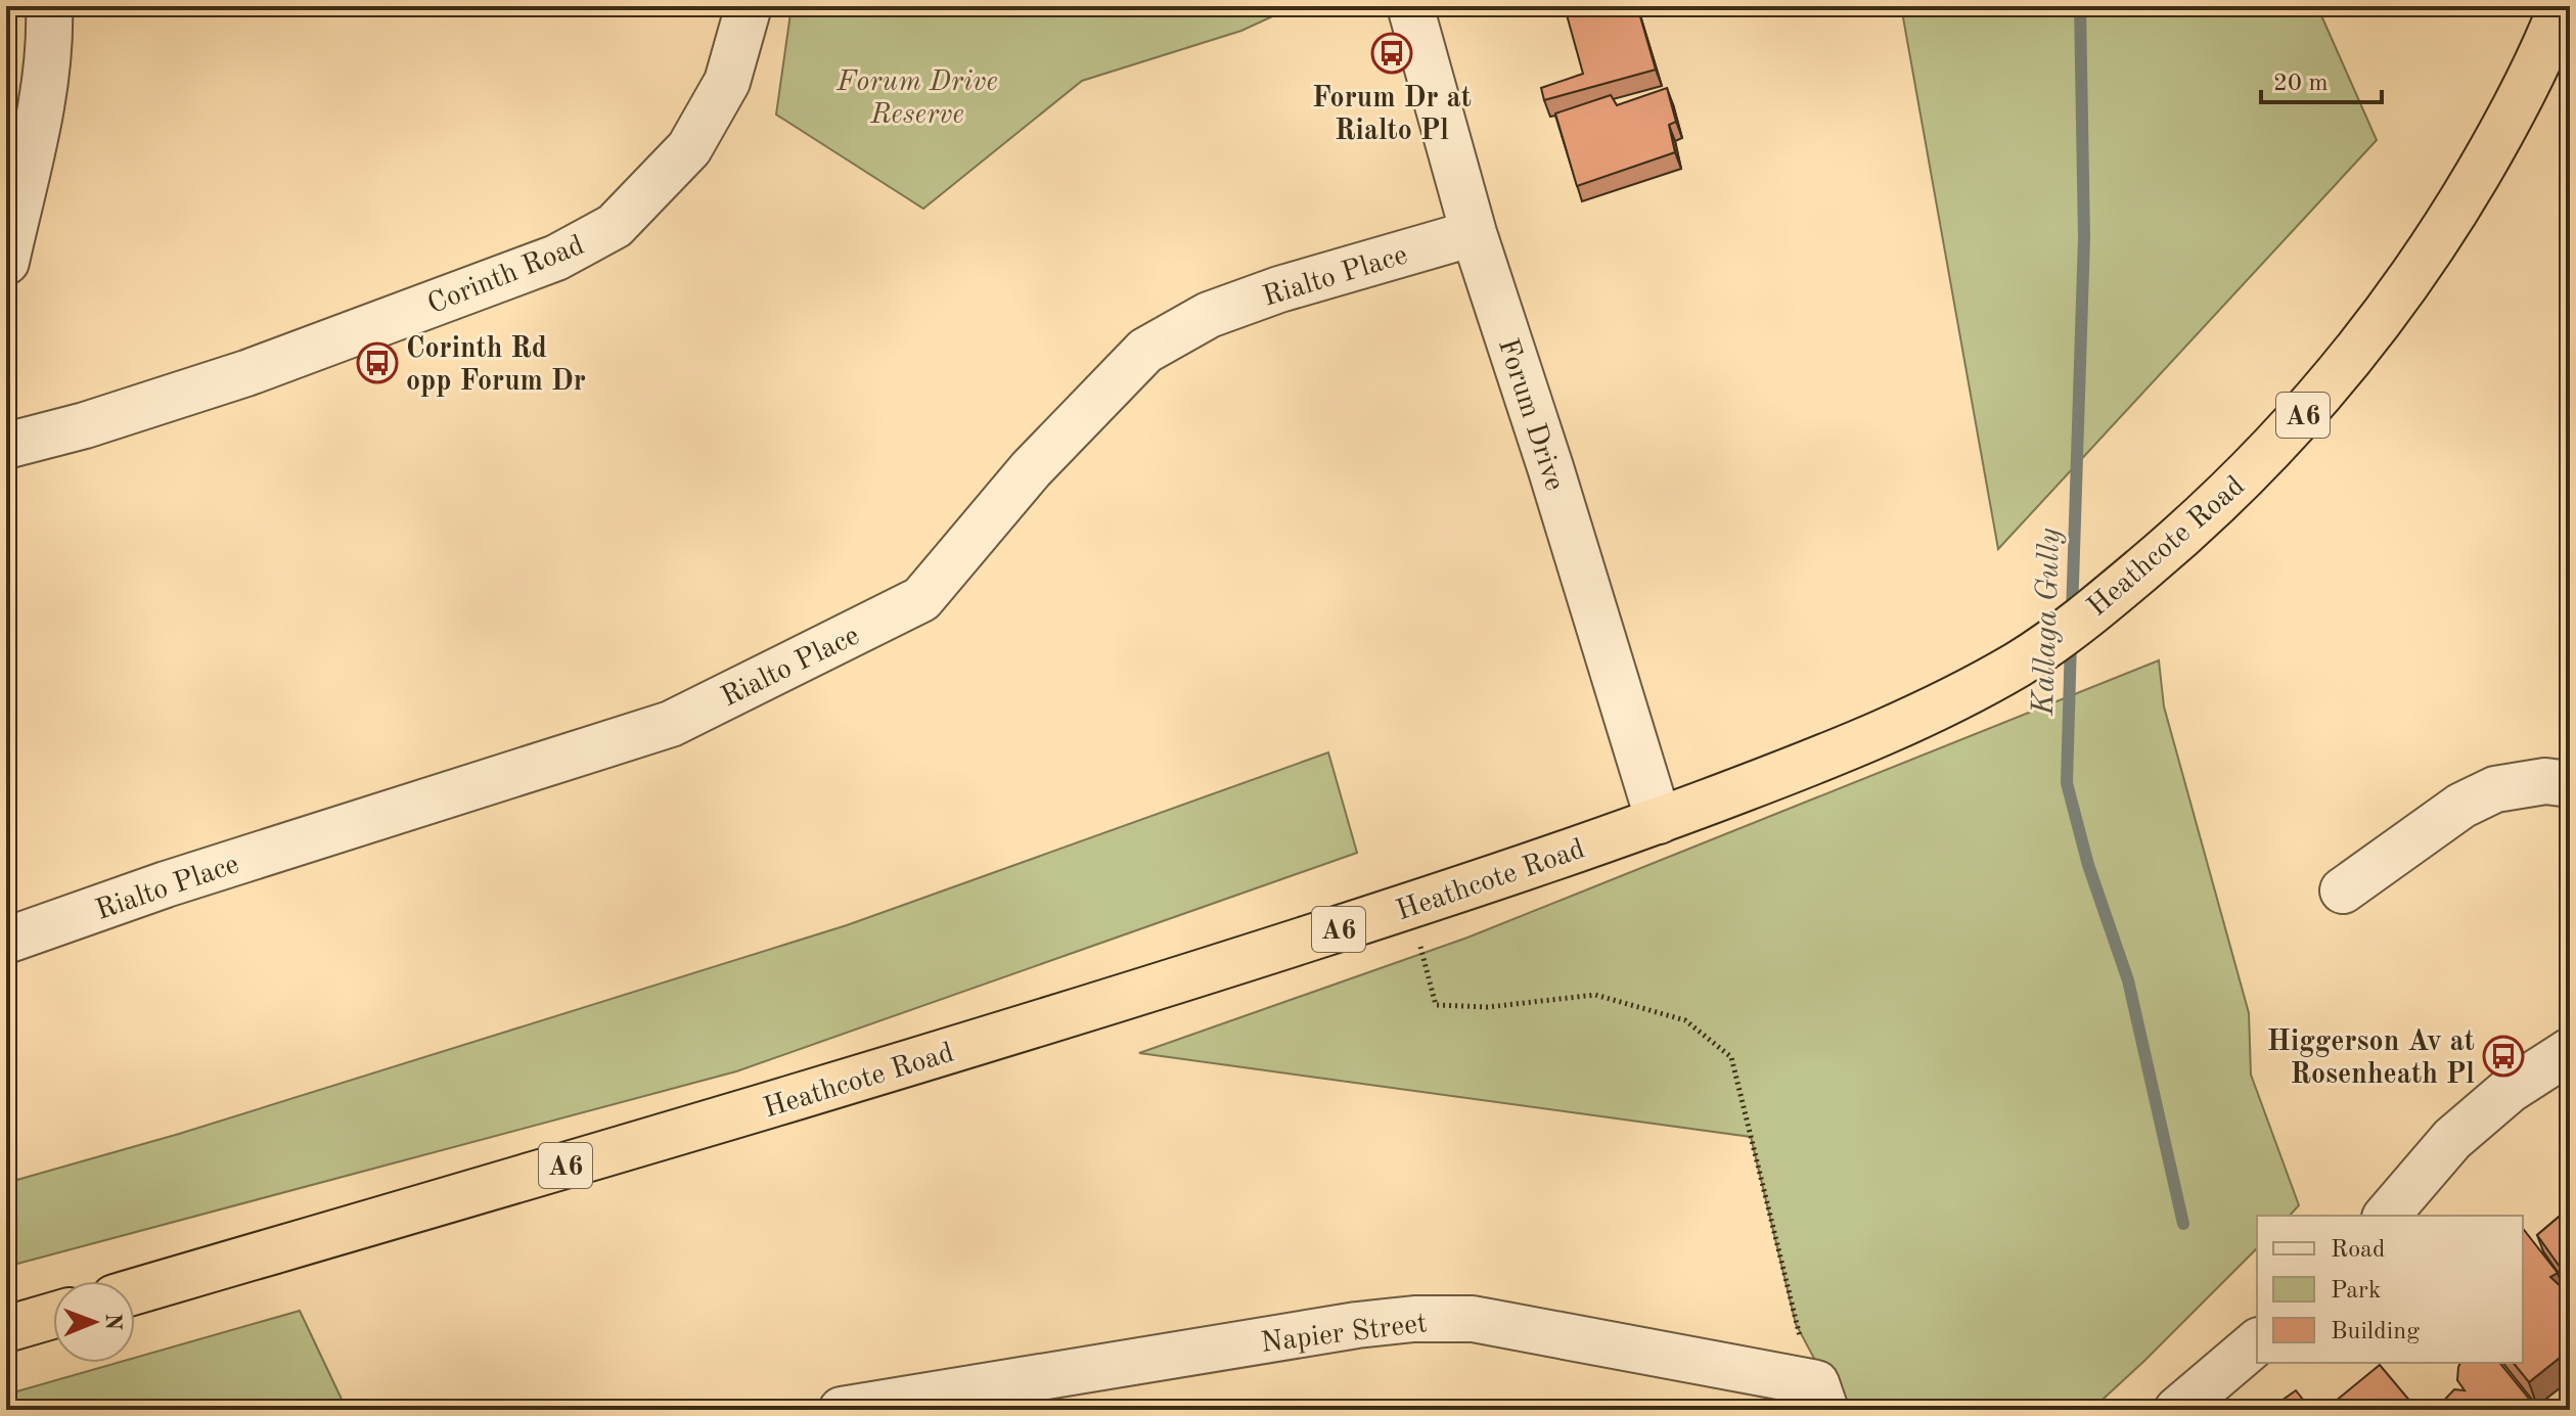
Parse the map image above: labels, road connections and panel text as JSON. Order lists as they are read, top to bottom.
{
  "streets": {
    "highway": ["A6", "Heathcote Road"],
    "street": [
      "Corinth Road",
      "Rialto Place",
      "Forum Drive",
      "Napier Street"
    ]
  },
  "crossings": [
    ["Rialto Place", "Forum Drive"],
    ["Forum Drive", "Heathcote Road"]
  ],
  "water": ["Kallaga Gully"],
  "parks": ["Forum Drive Reserve"],
  "places": {
    "bus stop": ["Forum Dr at Rialto Pl", "Corinth Rd opp Forum Dr", "Higgerson Av at Rosenheath Pl"]
  },
  "legend": ["Road", "Park", "Building"],
  "scale_bar": "20 m",
  "north": "right"
}
